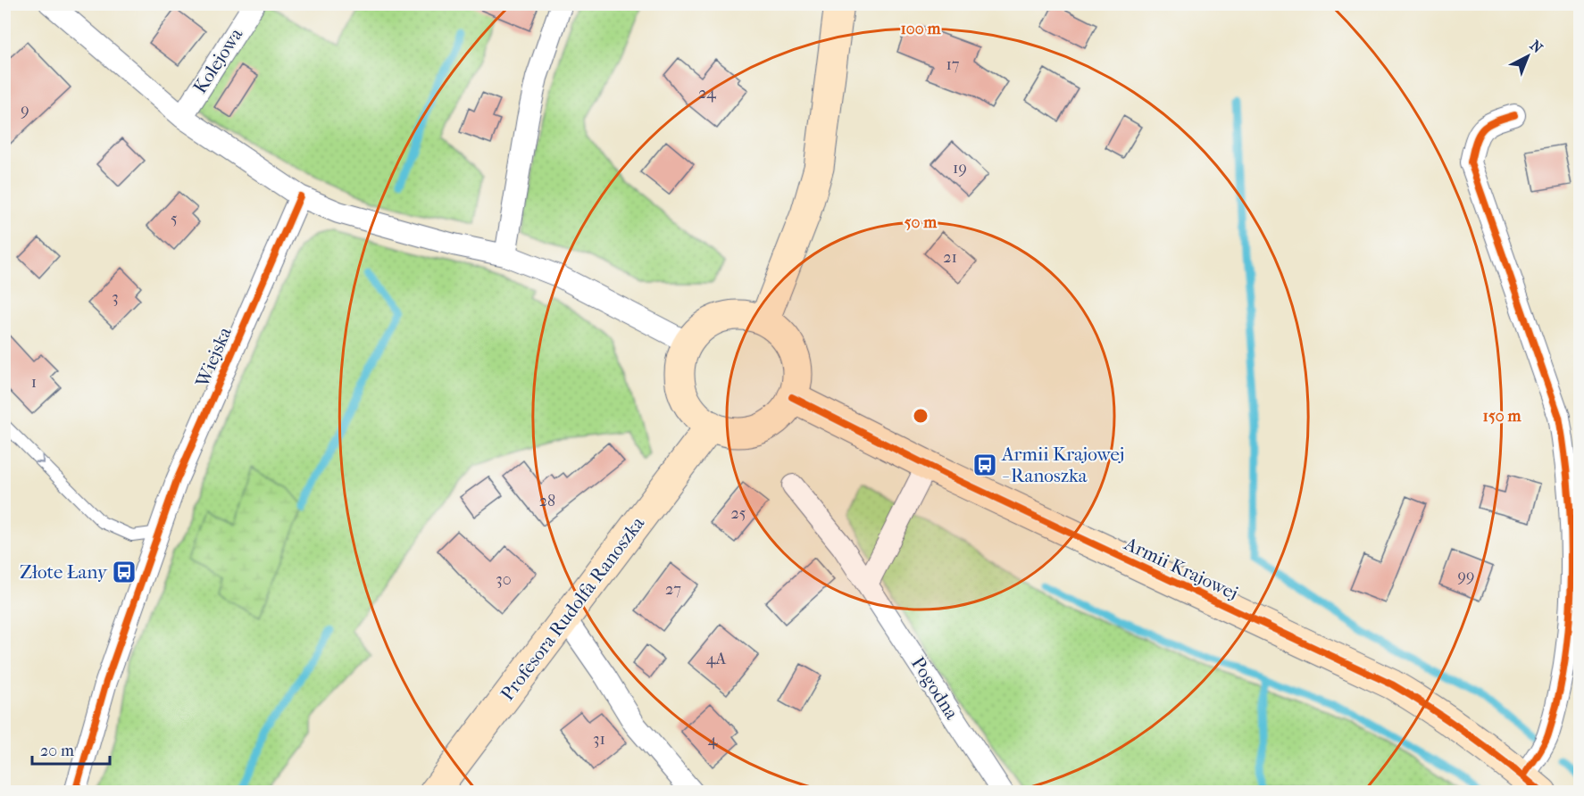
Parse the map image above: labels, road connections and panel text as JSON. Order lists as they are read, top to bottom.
{
  "streets": {
    "street": [
      "Kolejowa",
      "Wiejska",
      "Armii Krajowej",
      "Profesora Rudolfa Ranoszka",
      "Pogodna"
    ]
  },
  "crossings": [
    ["Armii Krajowej", "Profesora Rudolfa Ranoszka"]
  ],
  "places": {
    "bus stop": ["Armii Krajowej - Ranoszka", "Złote Łany"]
  },
  "house_numbers": [
    "17",
    "24",
    "9",
    "19",
    "5",
    "21",
    "3",
    "1",
    "28",
    "25",
    "99",
    "30",
    "27",
    "4A",
    "31",
    "4"
  ],
  "scale_bar": "20 m",
  "north": "top right",
  "rings": ["100 m", "50 m", "150 m"]
}
